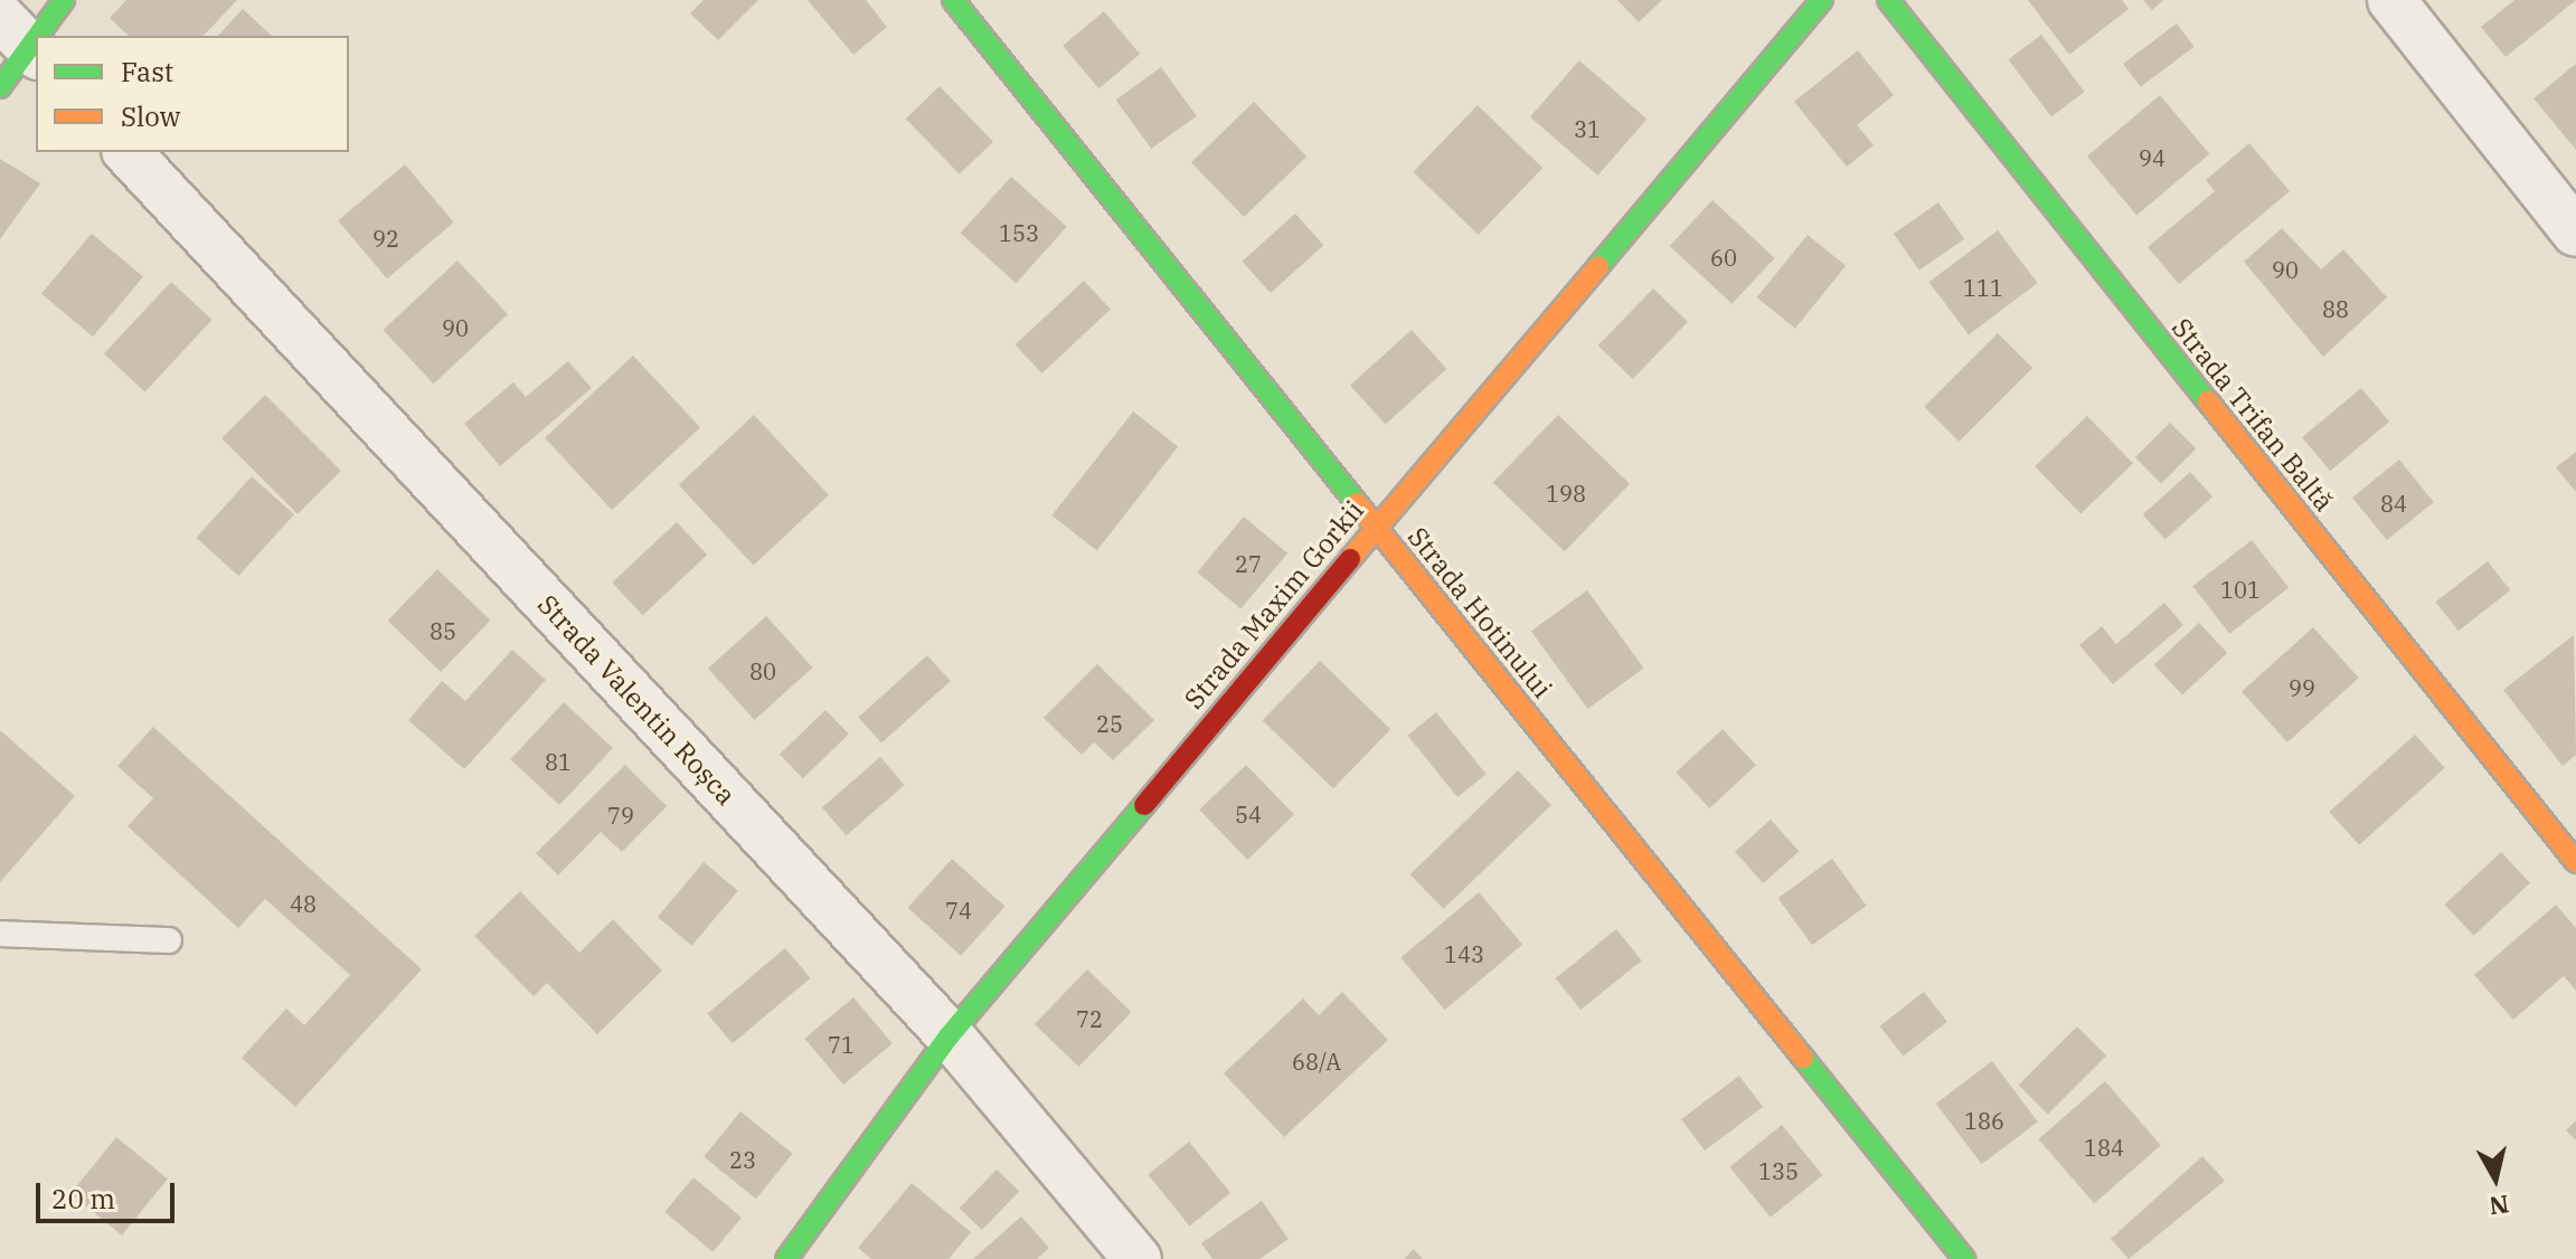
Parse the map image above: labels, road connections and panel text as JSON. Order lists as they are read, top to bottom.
{
  "streets": {
    "street": [
      "Strada Trifan Baltă",
      "Strada Maxim Gorkii",
      "Strada Hotinului",
      "Strada Valentin Roșca"
    ]
  },
  "crossings": [
    ["Strada Maxim Gorkii", "Strada Hotinului"],
    ["Strada Maxim Gorkii", "Strada Valentin Roșca"]
  ],
  "house_numbers": [
    "31",
    "94",
    "153",
    "92",
    "60",
    "90",
    "111",
    "88",
    "90",
    "198",
    "84",
    "27",
    "101",
    "85",
    "80",
    "99",
    "25",
    "81",
    "54",
    "79",
    "48",
    "74",
    "143",
    "72",
    "71",
    "68/A",
    "186",
    "184",
    "23",
    "135"
  ],
  "legend": ["Fast", "Slow"],
  "scale_bar": "20 m",
  "north": "bottom"
}
